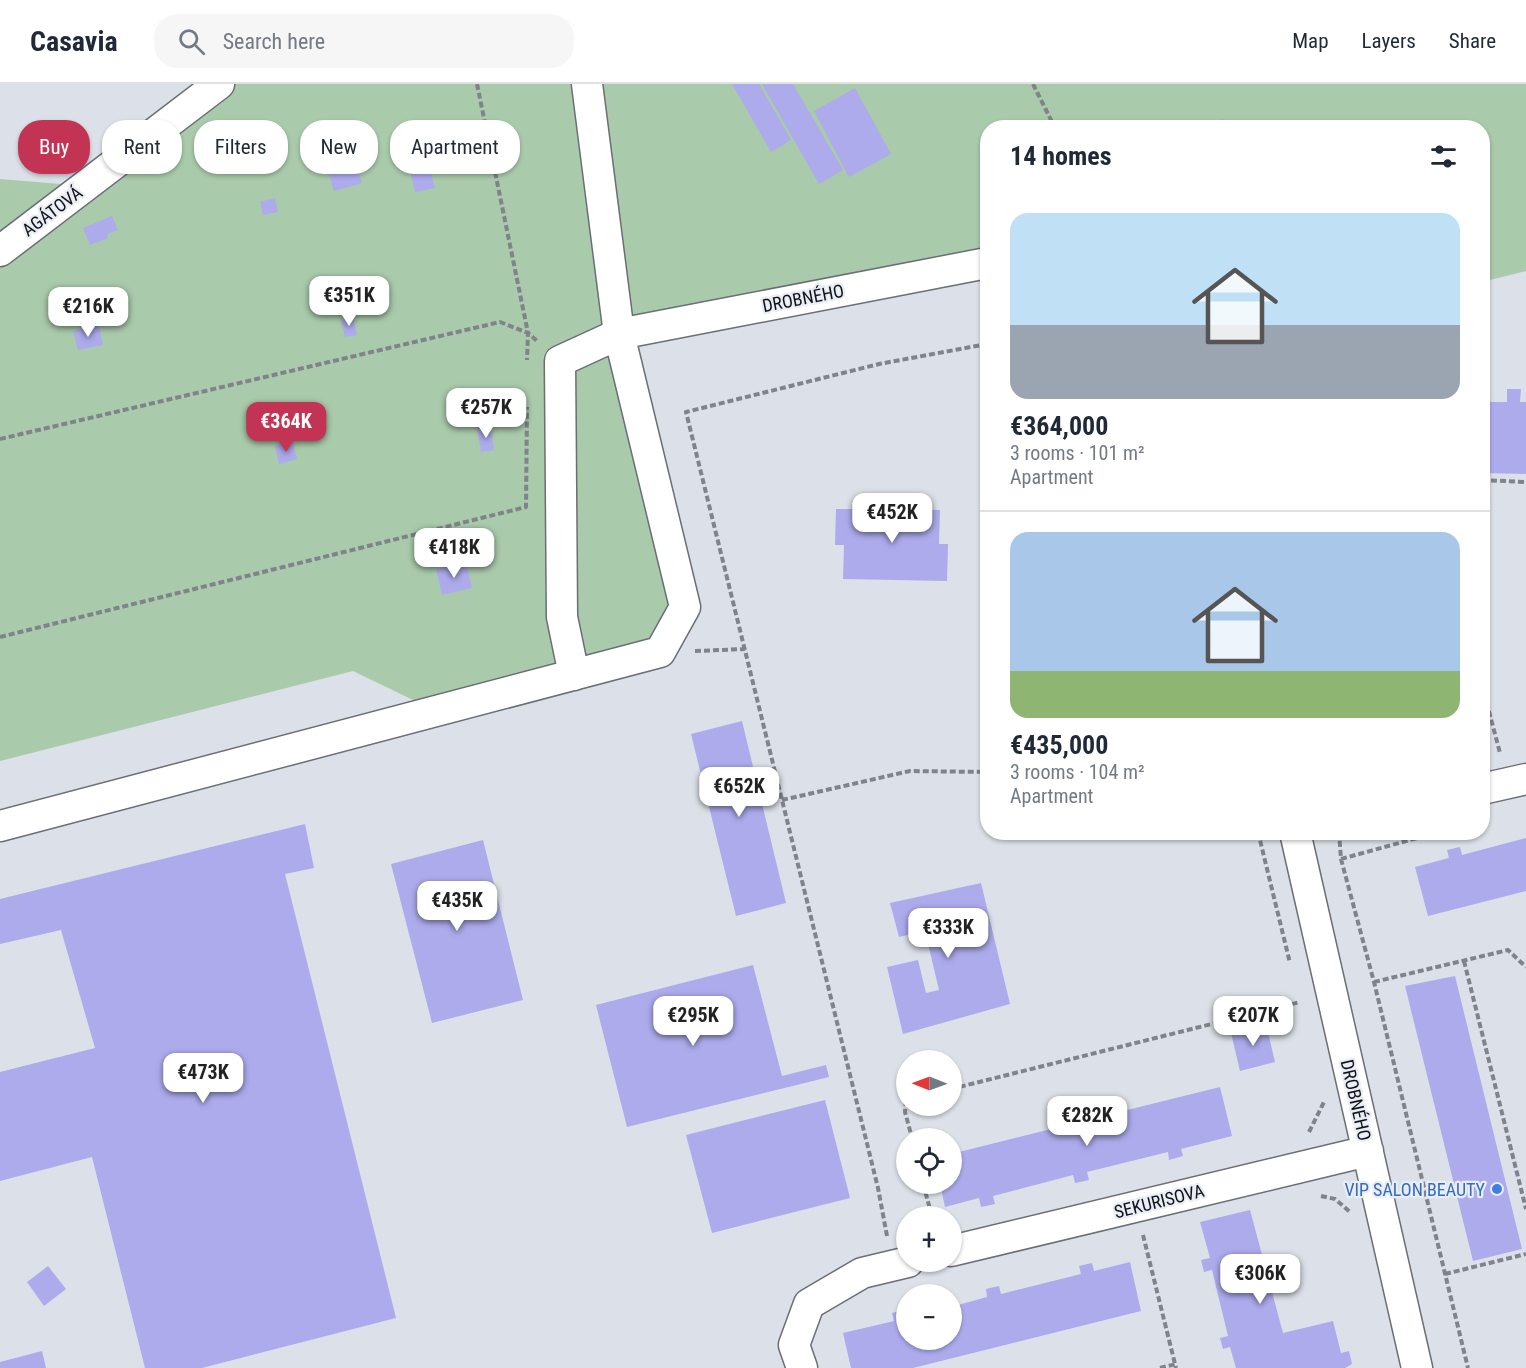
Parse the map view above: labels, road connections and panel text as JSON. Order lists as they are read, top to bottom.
{
  "streets": {
    "street": ["AGÁTOVÁ", "DROBNÉHO", "SEKURISOVA"]
  },
  "crossings": [
    ["DROBNÉHO", "SEKURISOVA"]
  ],
  "places": ["VIP SALON BEAUTY"],
  "north": "left",
  "page": {
    "header": "Casavia",
    "search": "Search here",
    "nav": ["Map", "Layers", "Share"],
    "chip": [
      "Buy",
      "Rent",
      "Filters",
      "New",
      "Apartment"
    ],
    "heading": "14 homes",
    "list": [
      {
        "name": "€364,000",
        "note": "3 rooms · 101 m² · Apartment"
      },
      {
        "name": "€435,000",
        "note": "3 rooms · 104 m² · Apartment"
      }
    ],
    "price": [
      "€351K",
      "€216K",
      "€257K",
      "€364K",
      "€452K",
      "€418K",
      "€652K",
      "€435K",
      "€333K",
      "€295K",
      "€207K",
      "€473K",
      "€282K",
      "€306K"
    ],
    "map_buttons": ["+", "−"]
  }
}
